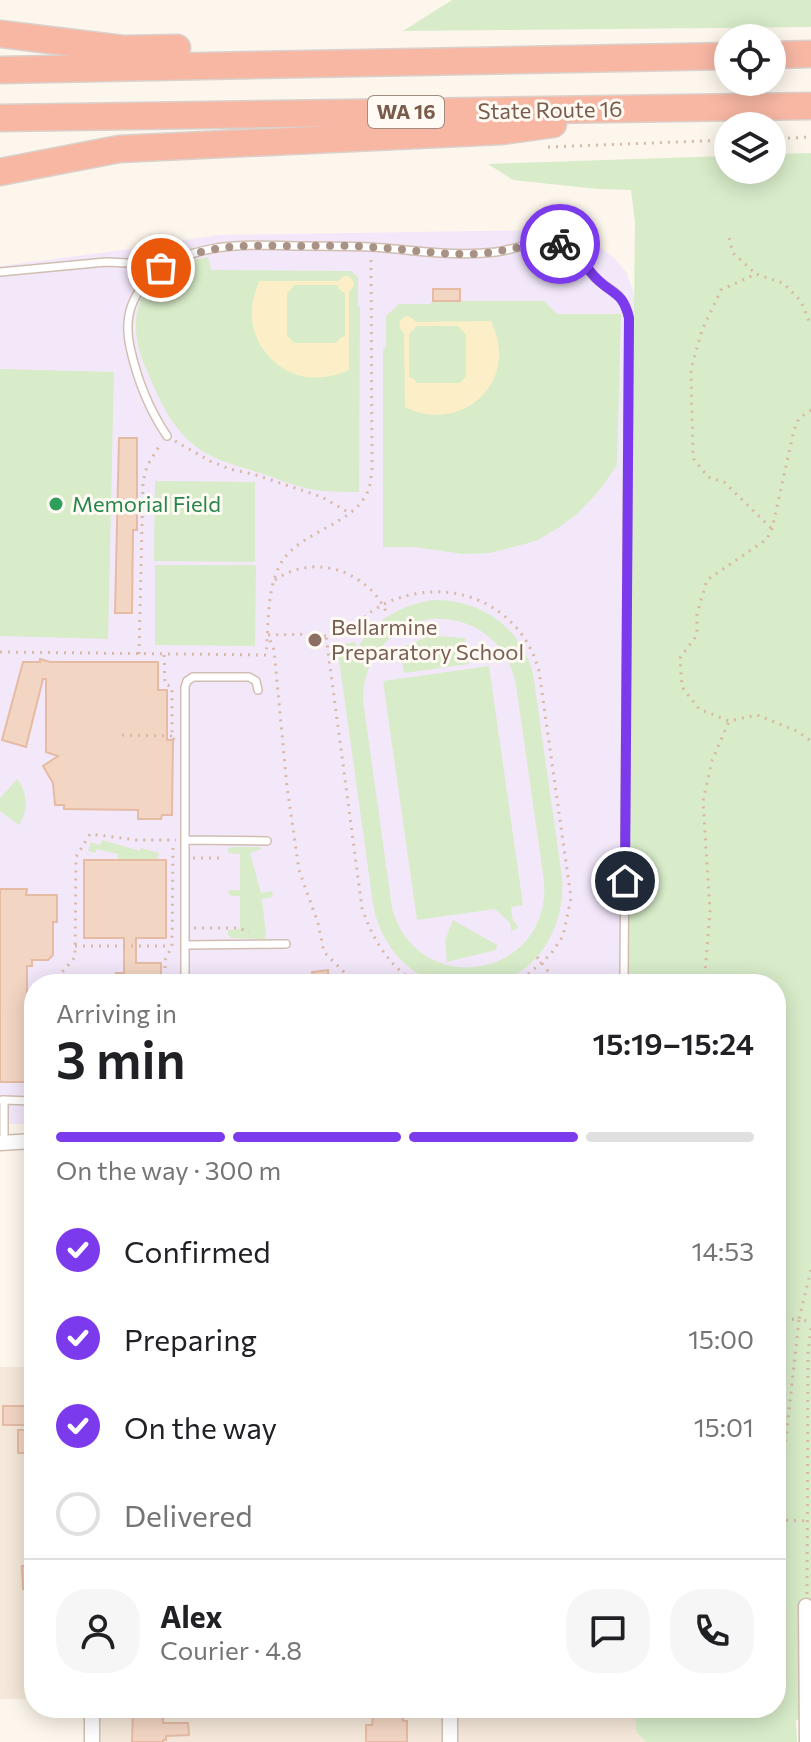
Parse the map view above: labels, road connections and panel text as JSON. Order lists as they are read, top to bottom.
{
  "streets": {
    "highway": ["State Route 16", "WA 16"]
  },
  "places": ["Memorial Field", "Bellarmine Preparatory School"],
  "page": {
    "heading": ["3 min", "Arriving in", "15:19–15:24"],
    "panel": ["Alex", "Courier · 4.8"],
    "bar": "On the way · 300 m",
    "list": [
      ["Confirmed", "14:53"],
      ["Preparing", "15:00"],
      ["On the way", "15:01"],
      "Delivered"
    ]
  }
}
